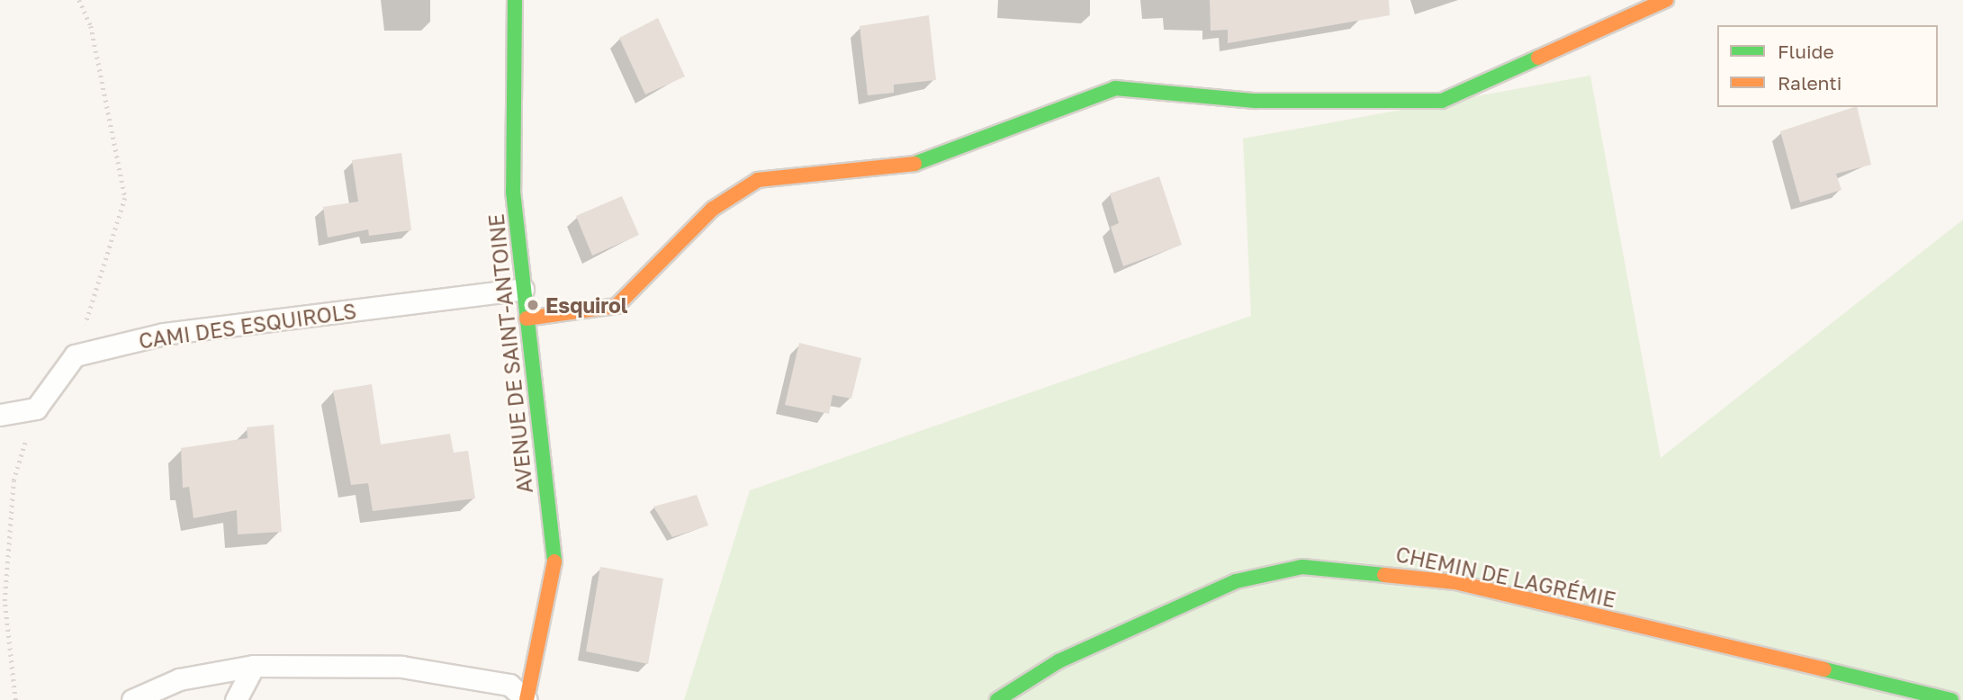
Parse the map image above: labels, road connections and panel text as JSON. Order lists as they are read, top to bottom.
{
  "streets": {
    "street": ["AVENUE DE SAINT-ANTOINE", "CHEMIN DE LAGRÉMIE"],
    "lane": ["CAMI DES ESQUIROLS"]
  },
  "crossings": [
    ["CAMI DES ESQUIROLS", "AVENUE DE SAINT-ANTOINE"]
  ],
  "places": ["Esquirol"],
  "legend": ["Fluide", "Ralenti"]
}
